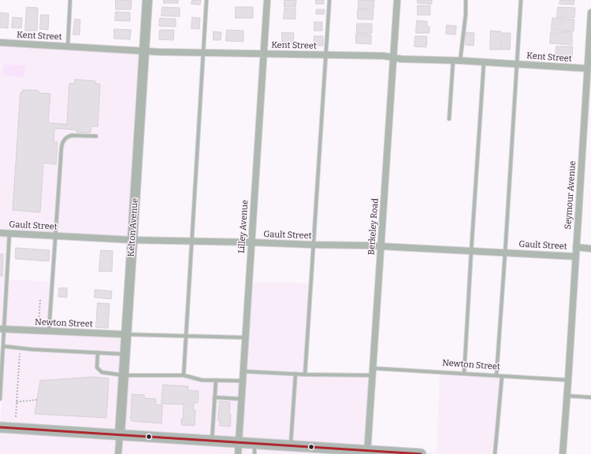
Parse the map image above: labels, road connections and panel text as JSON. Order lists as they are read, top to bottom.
{
  "streets": {
    "main road": ["Kelton Avenue"],
    "street": [
      "Kent Street",
      "Seymour Avenue",
      "Gault Street",
      "Lilley Avenue",
      "Berkeley Road",
      "Newton Street"
    ]
  },
  "crossings": [
    ["Kent Street", "Seymour Avenue"],
    ["Kent Street", "Lilley Avenue"],
    ["Kent Street", "Berkeley Road"],
    ["Kent Street", "Kelton Avenue"],
    ["Seymour Avenue", "Gault Street"],
    ["Seymour Avenue", "Newton Street"],
    ["Gault Street", "Lilley Avenue"],
    ["Gault Street", "Berkeley Road"],
    ["Gault Street", "Kelton Avenue"],
    ["Berkeley Road", "Newton Street"],
    ["Kelton Avenue", "Newton Street"]
  ]
}
